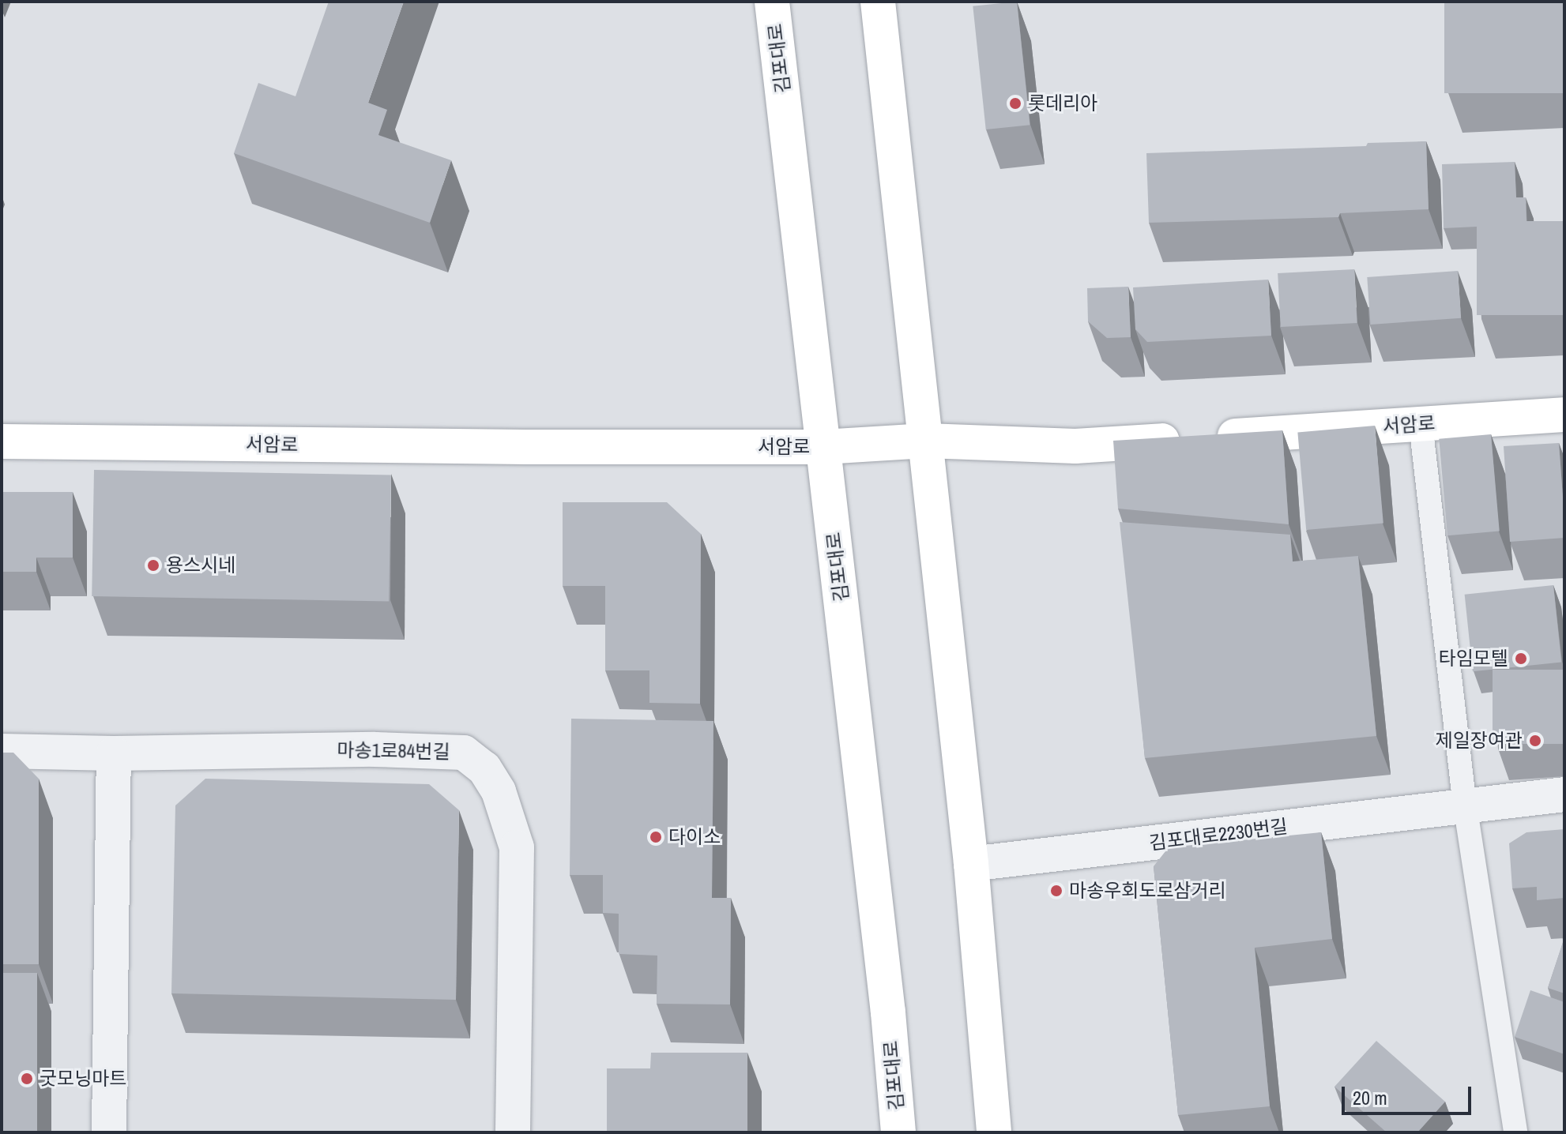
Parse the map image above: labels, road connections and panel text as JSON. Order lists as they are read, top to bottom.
{
  "streets": {
    "main road": ["김포대로", "서암로"],
    "street": ["마송1로84번길", "김포대로2230번길"]
  },
  "crossings": [
    ["김포대로", "서암로"]
  ],
  "places": [
    "롯데리아",
    "용스시네",
    "타임모텔",
    "제일장여관",
    "다이소",
    "마송우회도로삼거리",
    "굿모닝마트"
  ],
  "scale_bar": "20 m"
}
